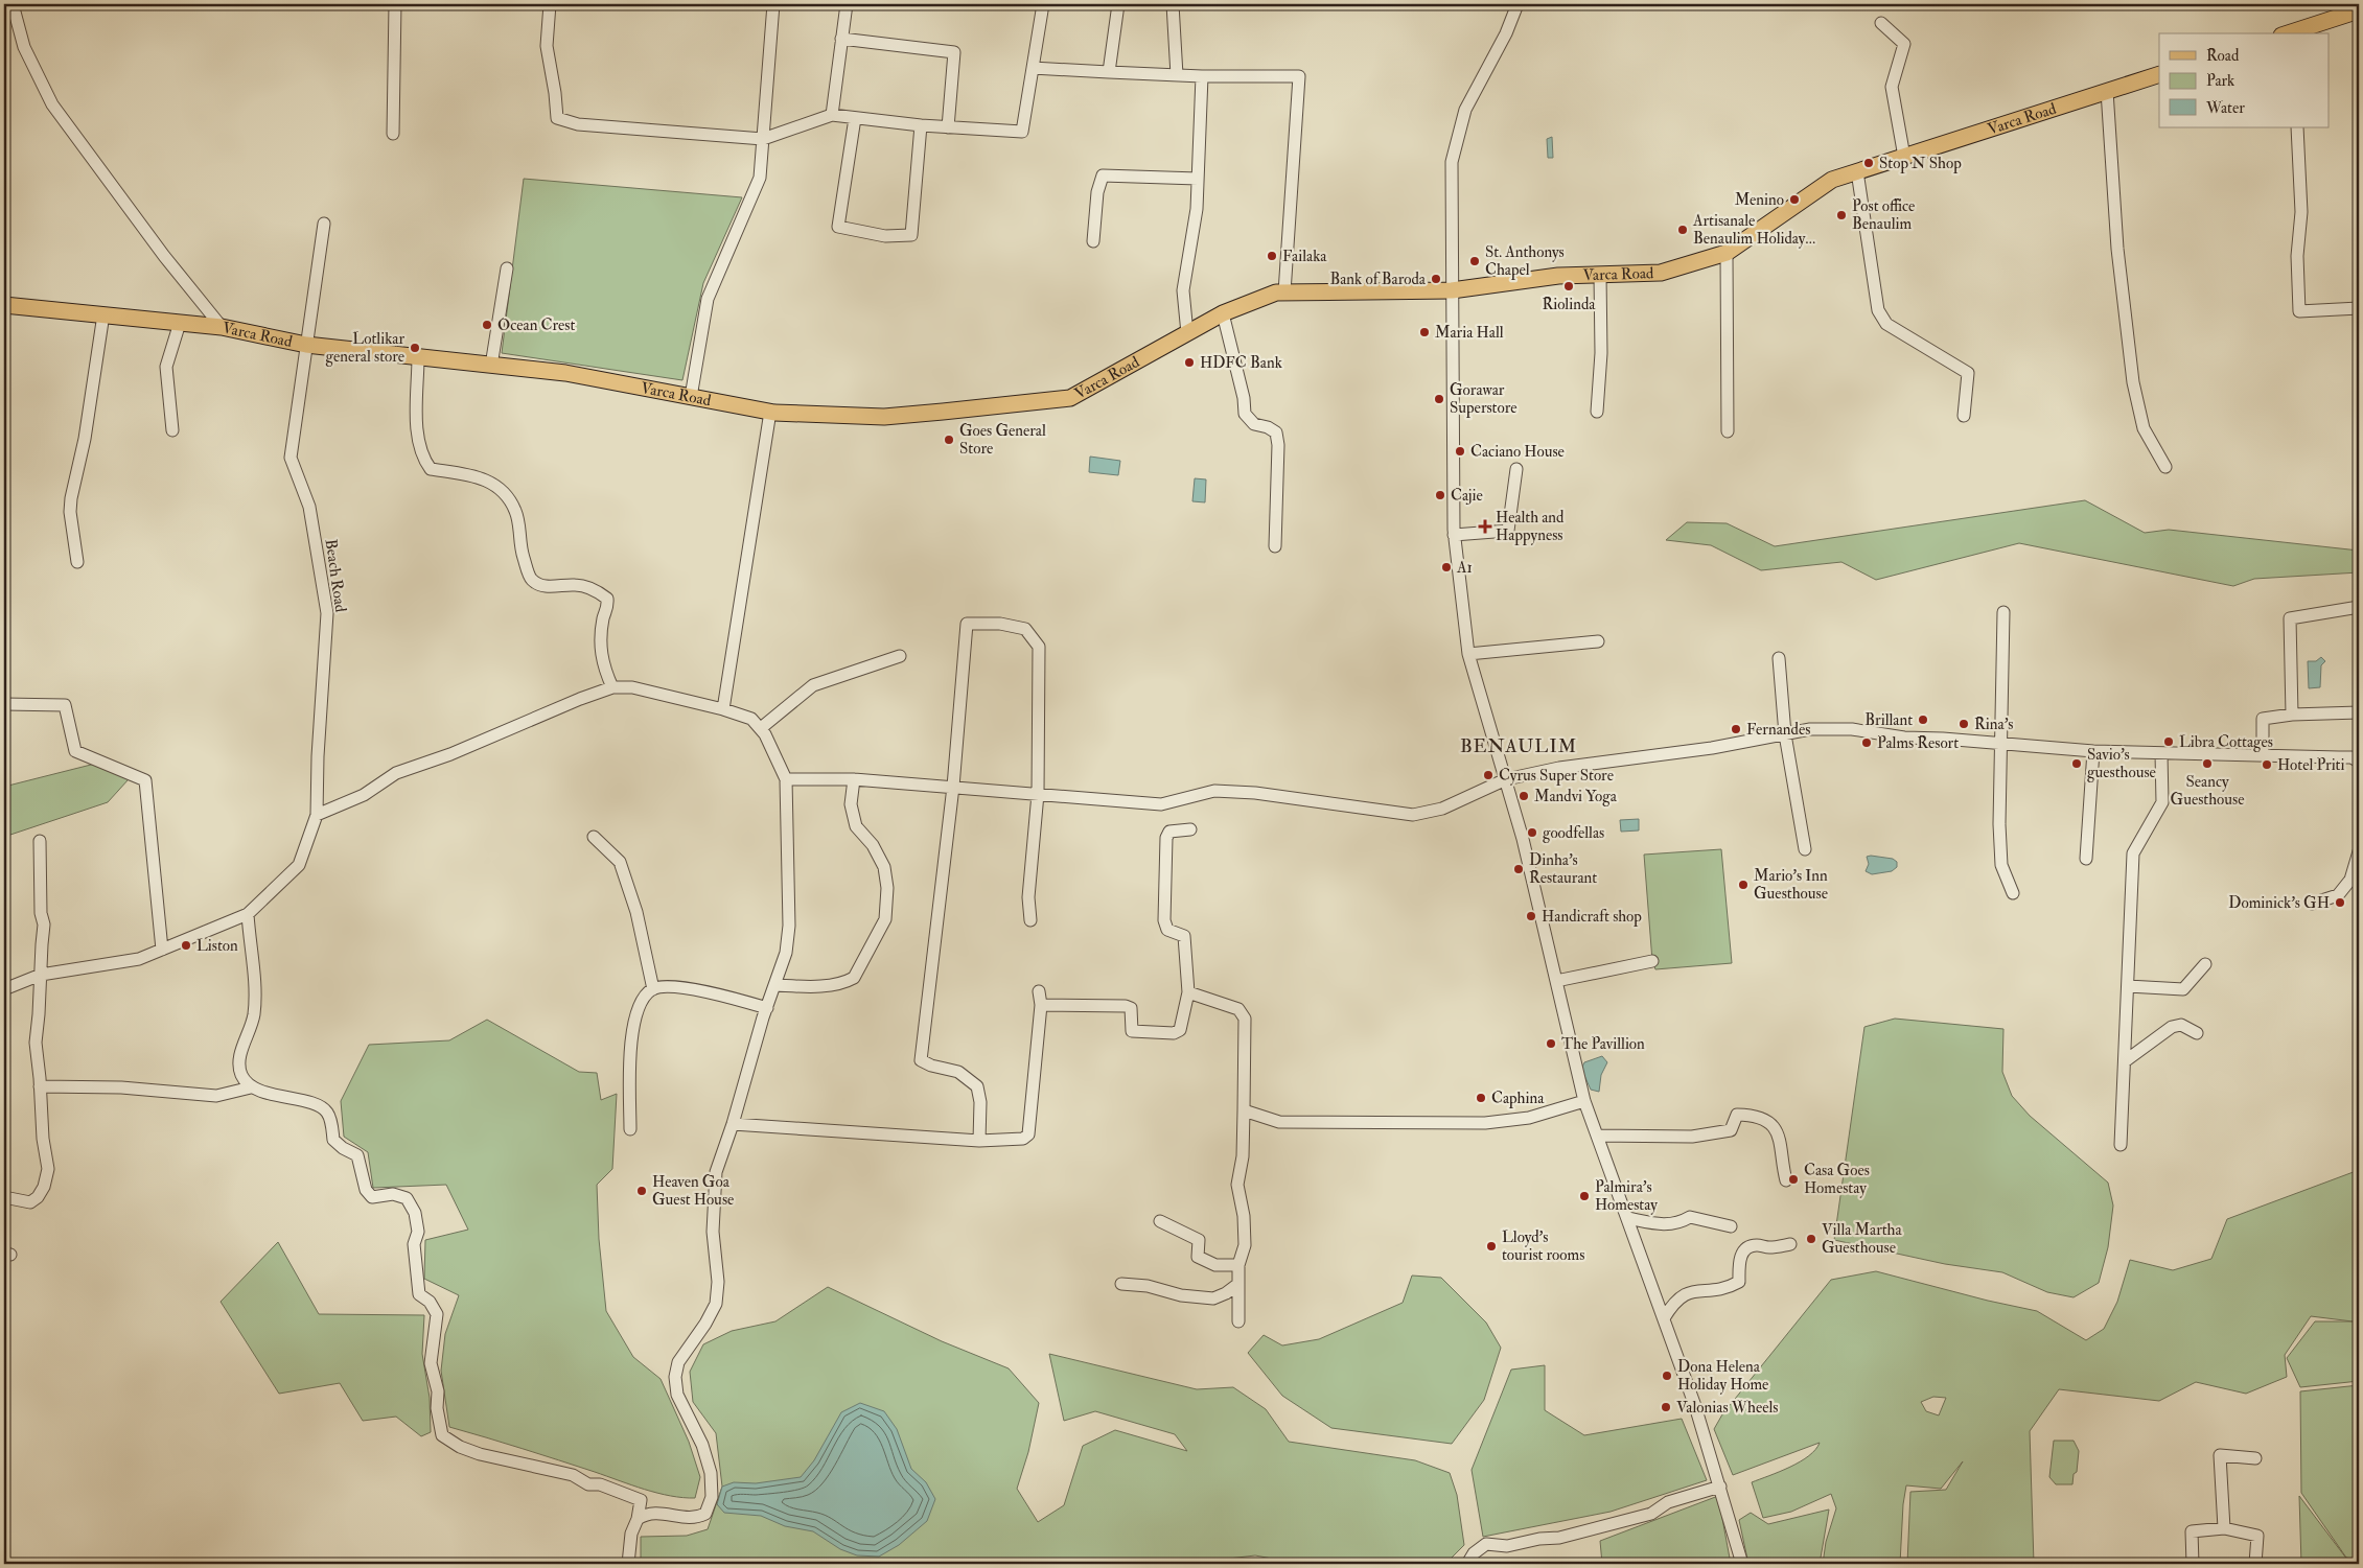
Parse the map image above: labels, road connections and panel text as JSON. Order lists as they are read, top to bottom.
{
  "streets": {
    "main road": ["Varca Road"],
    "street": ["Beach Road"]
  },
  "crossings": [
    ["Varca Road", "Beach Road"]
  ],
  "districts": ["BENAULIM"],
  "places": {
    "other": [
      "Stop N Shop",
      "Menino",
      "Post office Benaulim",
      "Artisanale Benaulim Holiday…",
      "Failaka",
      "St. Anthonys Chapel",
      "Bank of Baroda",
      "Riolinda",
      "Ocean Crest",
      "Maria Hall",
      "Lotlikar general store",
      "HDFC Bank",
      "Gorawar Superstore",
      "Goes General Store",
      "Caciano House",
      "Cajie",
      "A1",
      "Brillant",
      "Rina's",
      "Fernandes",
      "Libra Cottages",
      "Palms Resort",
      "Savio's guesthouse",
      "Seancy Guesthouse",
      "Hotel Priti",
      "Cyrus Super Store",
      "Mandvi Yoga",
      "goodfellas",
      "Dinha's Restaurant",
      "Mario's Inn Guesthouse",
      "Dominick's GH",
      "Handicraft shop",
      "Liston",
      "The Pavillion",
      "Caphina",
      "Casa Goes Homestay",
      "Heaven Goa Guest House",
      "Palmira's Homestay",
      "Villa Martha Guesthouse",
      "Lloyd's tourist rooms",
      "Dona Helena Holiday Home",
      "Valonias Wheels"
    ],
    "health": ["Health and Happyness"]
  },
  "legend": ["Road", "Park", "Water"]
}
